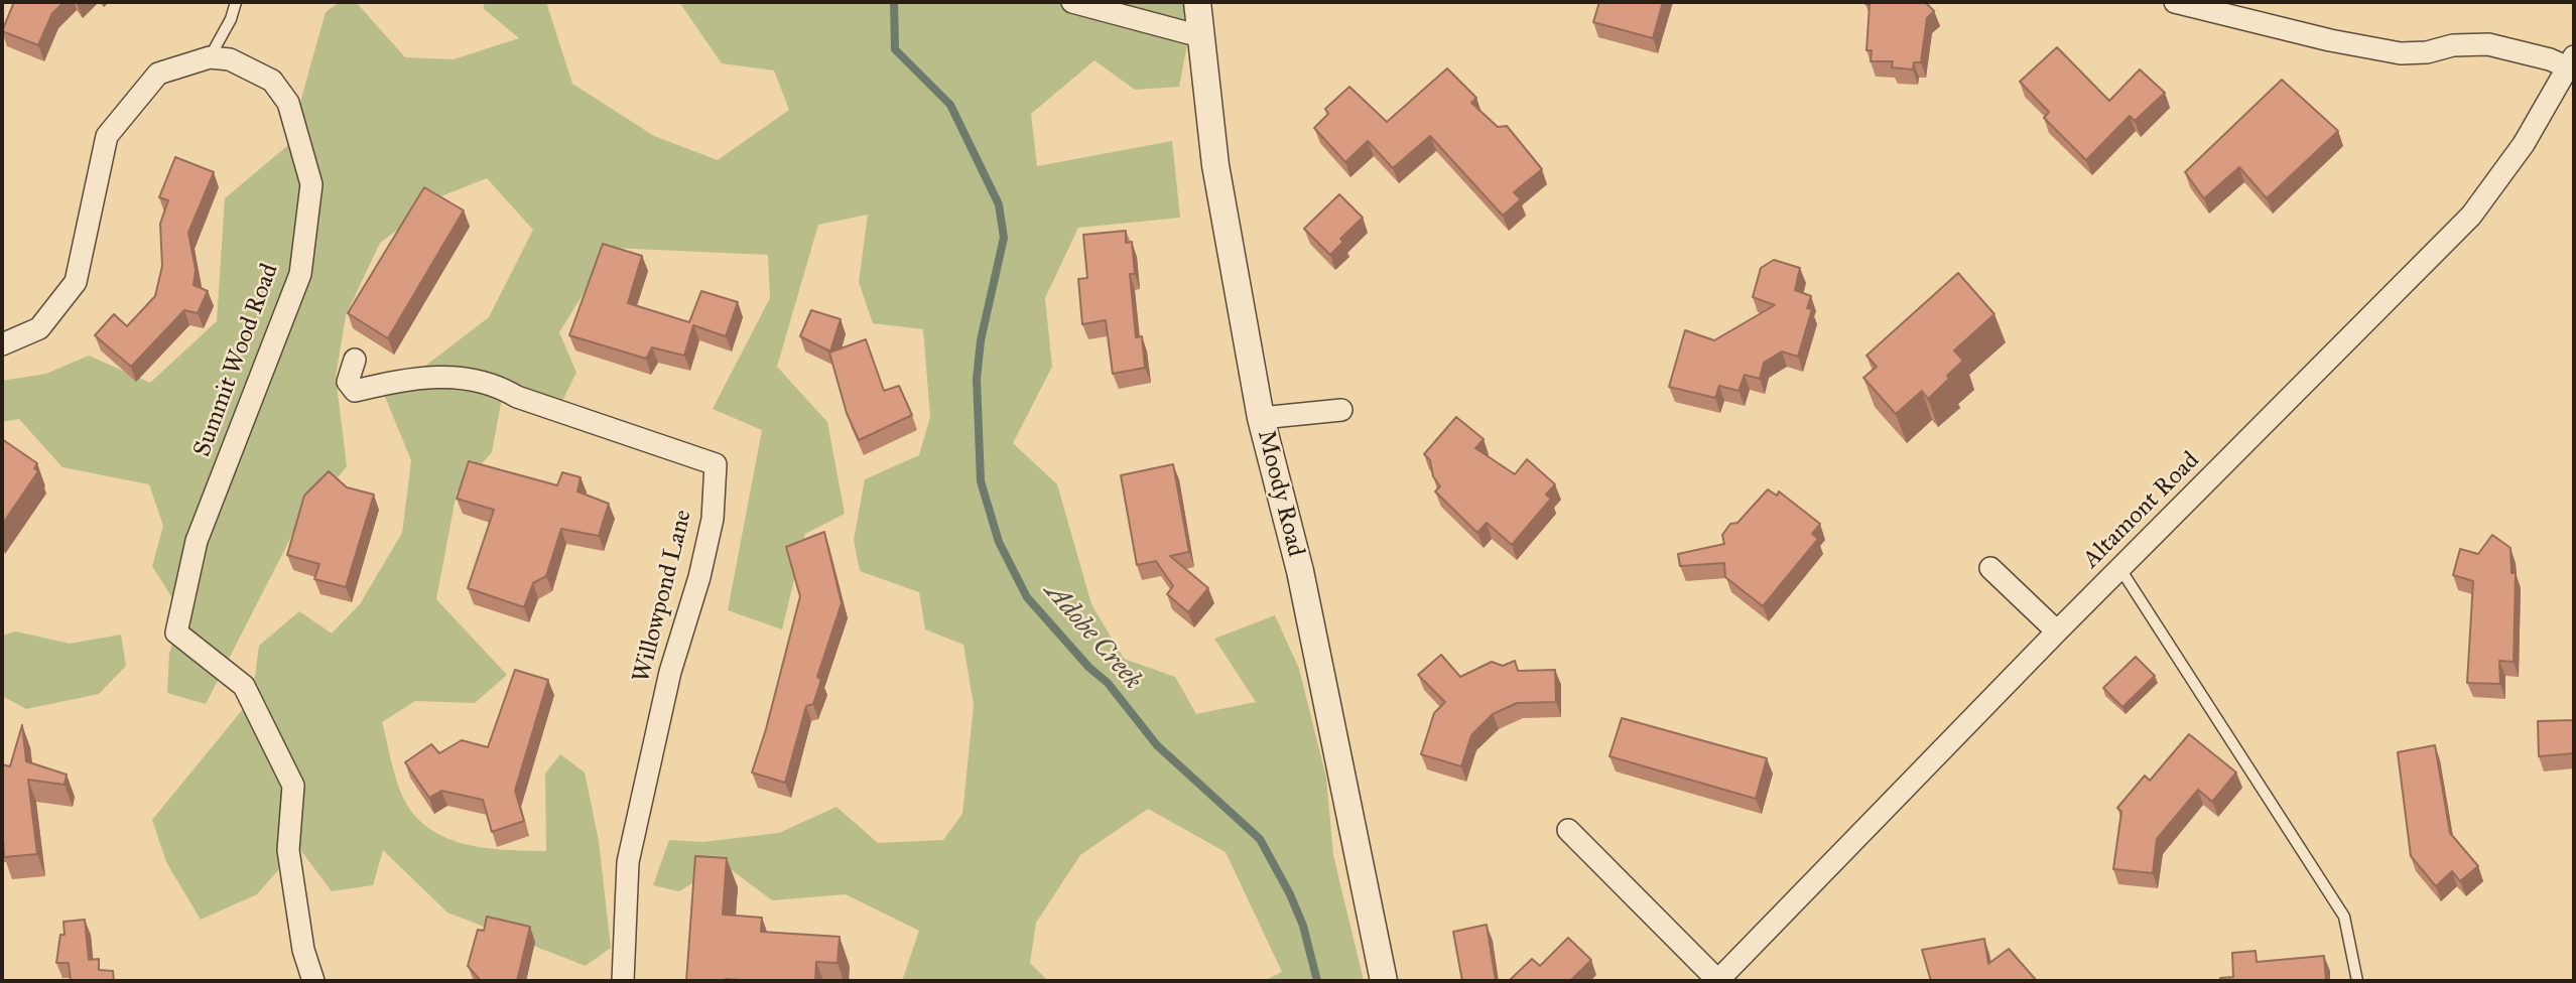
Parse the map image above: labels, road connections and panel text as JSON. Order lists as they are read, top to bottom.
{
  "streets": {
    "street": [
      "Summit Wood Road",
      "Moody Road",
      "Altamont Road",
      "Willowpond Lane"
    ]
  },
  "water": ["Adobe Creek"]
}
